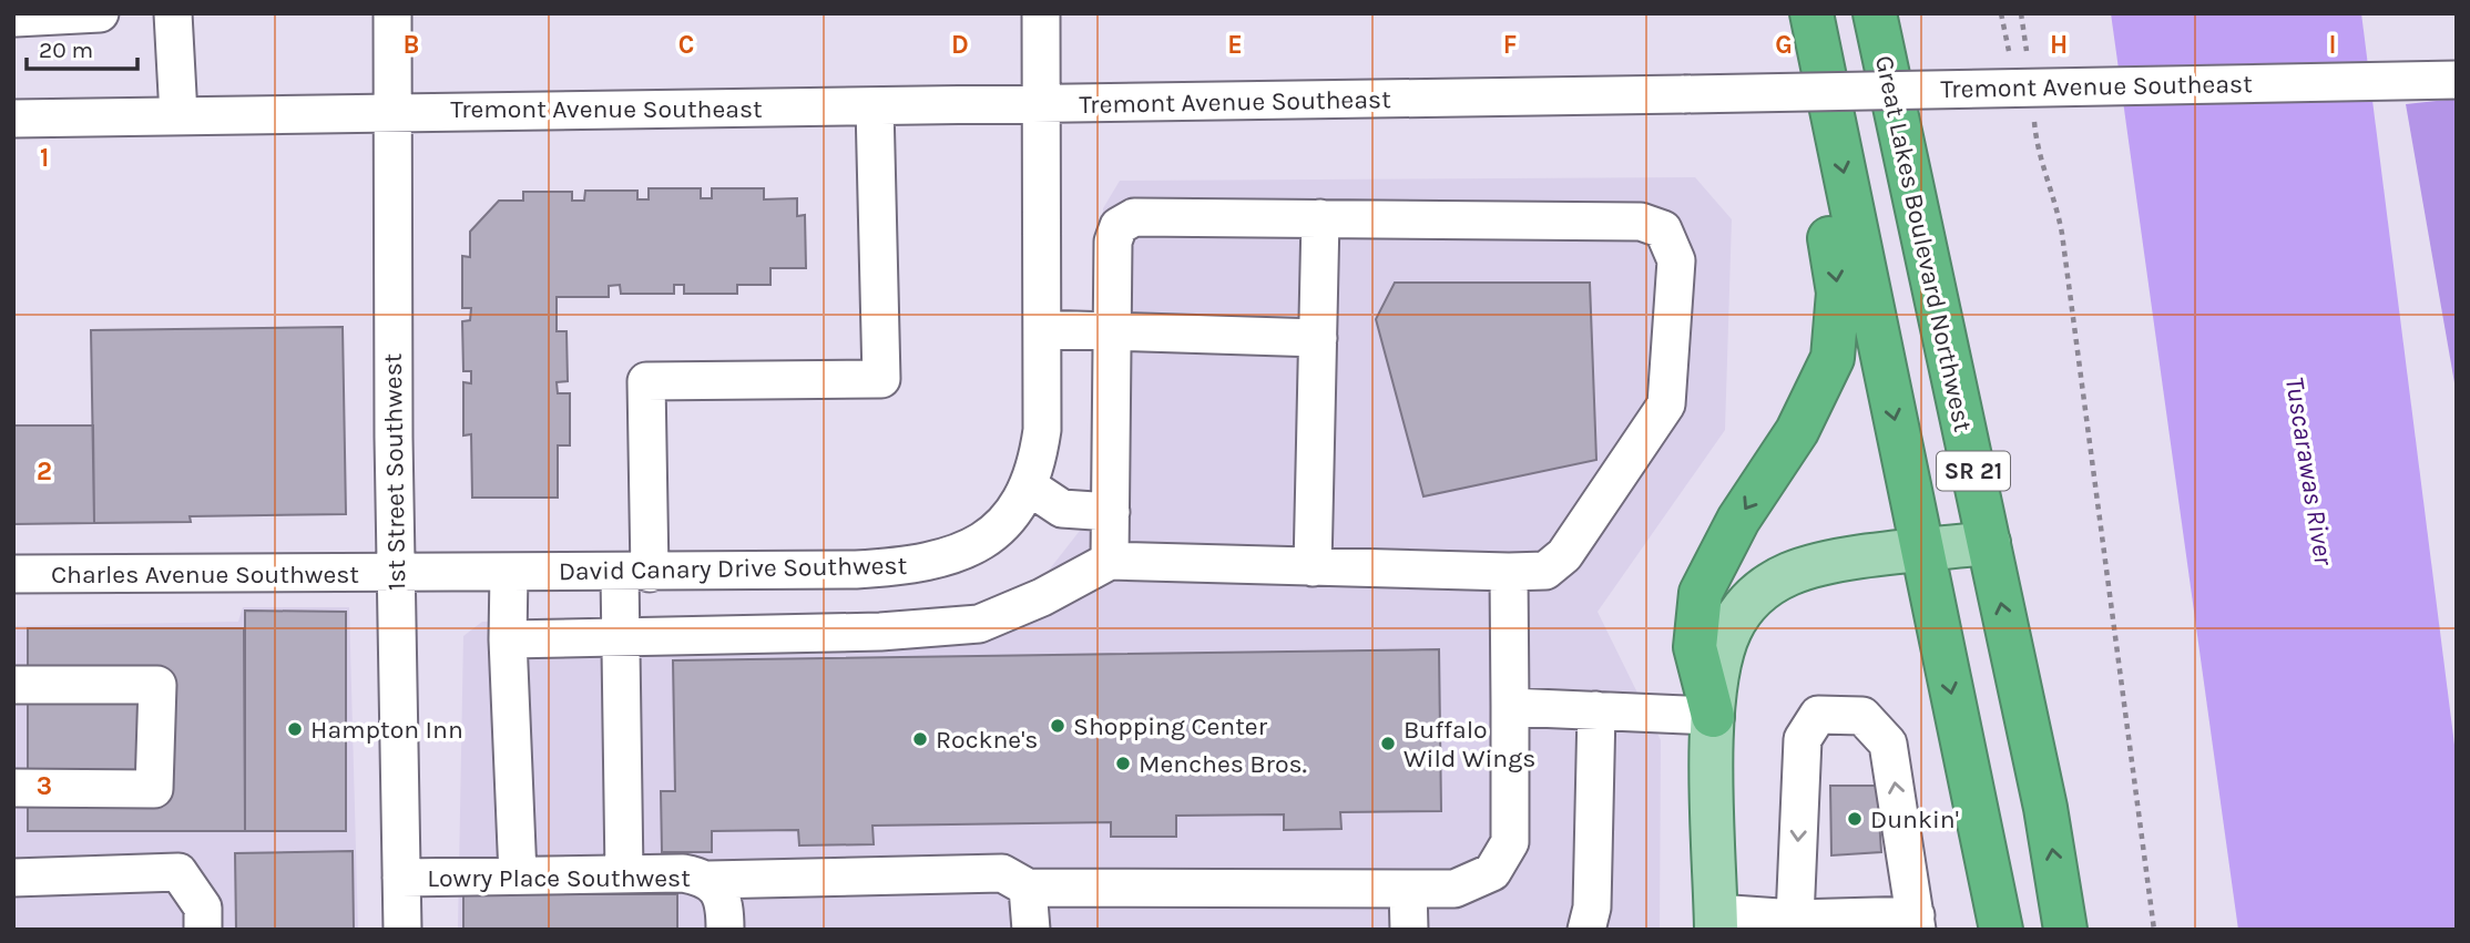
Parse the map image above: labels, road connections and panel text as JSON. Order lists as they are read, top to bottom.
{
  "streets": {
    "highway": ["Great Lakes Boulevard Northwest", "SR 21"],
    "street": [
      "Tremont Avenue Southeast",
      "1st Street Southwest",
      "David Canary Drive Southwest",
      "Charles Avenue Southwest",
      "Lowry Place Southwest"
    ]
  },
  "crossings": [
    ["Tremont Avenue Southeast", "1st Street Southwest"],
    ["Tremont Avenue Southeast", "David Canary Drive Southwest"],
    ["1st Street Southwest", "David Canary Drive Southwest"],
    ["1st Street Southwest", "Charles Avenue Southwest"],
    ["1st Street Southwest", "Lowry Place Southwest"],
    ["David Canary Drive Southwest", "Charles Avenue Southwest"]
  ],
  "water": ["Tuscarawas River"],
  "places": [
    "Shopping Center",
    "Hampton Inn",
    "Rockne's",
    "Buffalo Wild Wings",
    "Menches Bros.",
    "Dunkin'"
  ],
  "scale_bar": "20 m",
  "grid": {
    "columns": [
      "B",
      "C",
      "D",
      "E",
      "F",
      "G",
      "H",
      "I"
    ],
    "rows": ["1", "2", "3"]
  }
}
